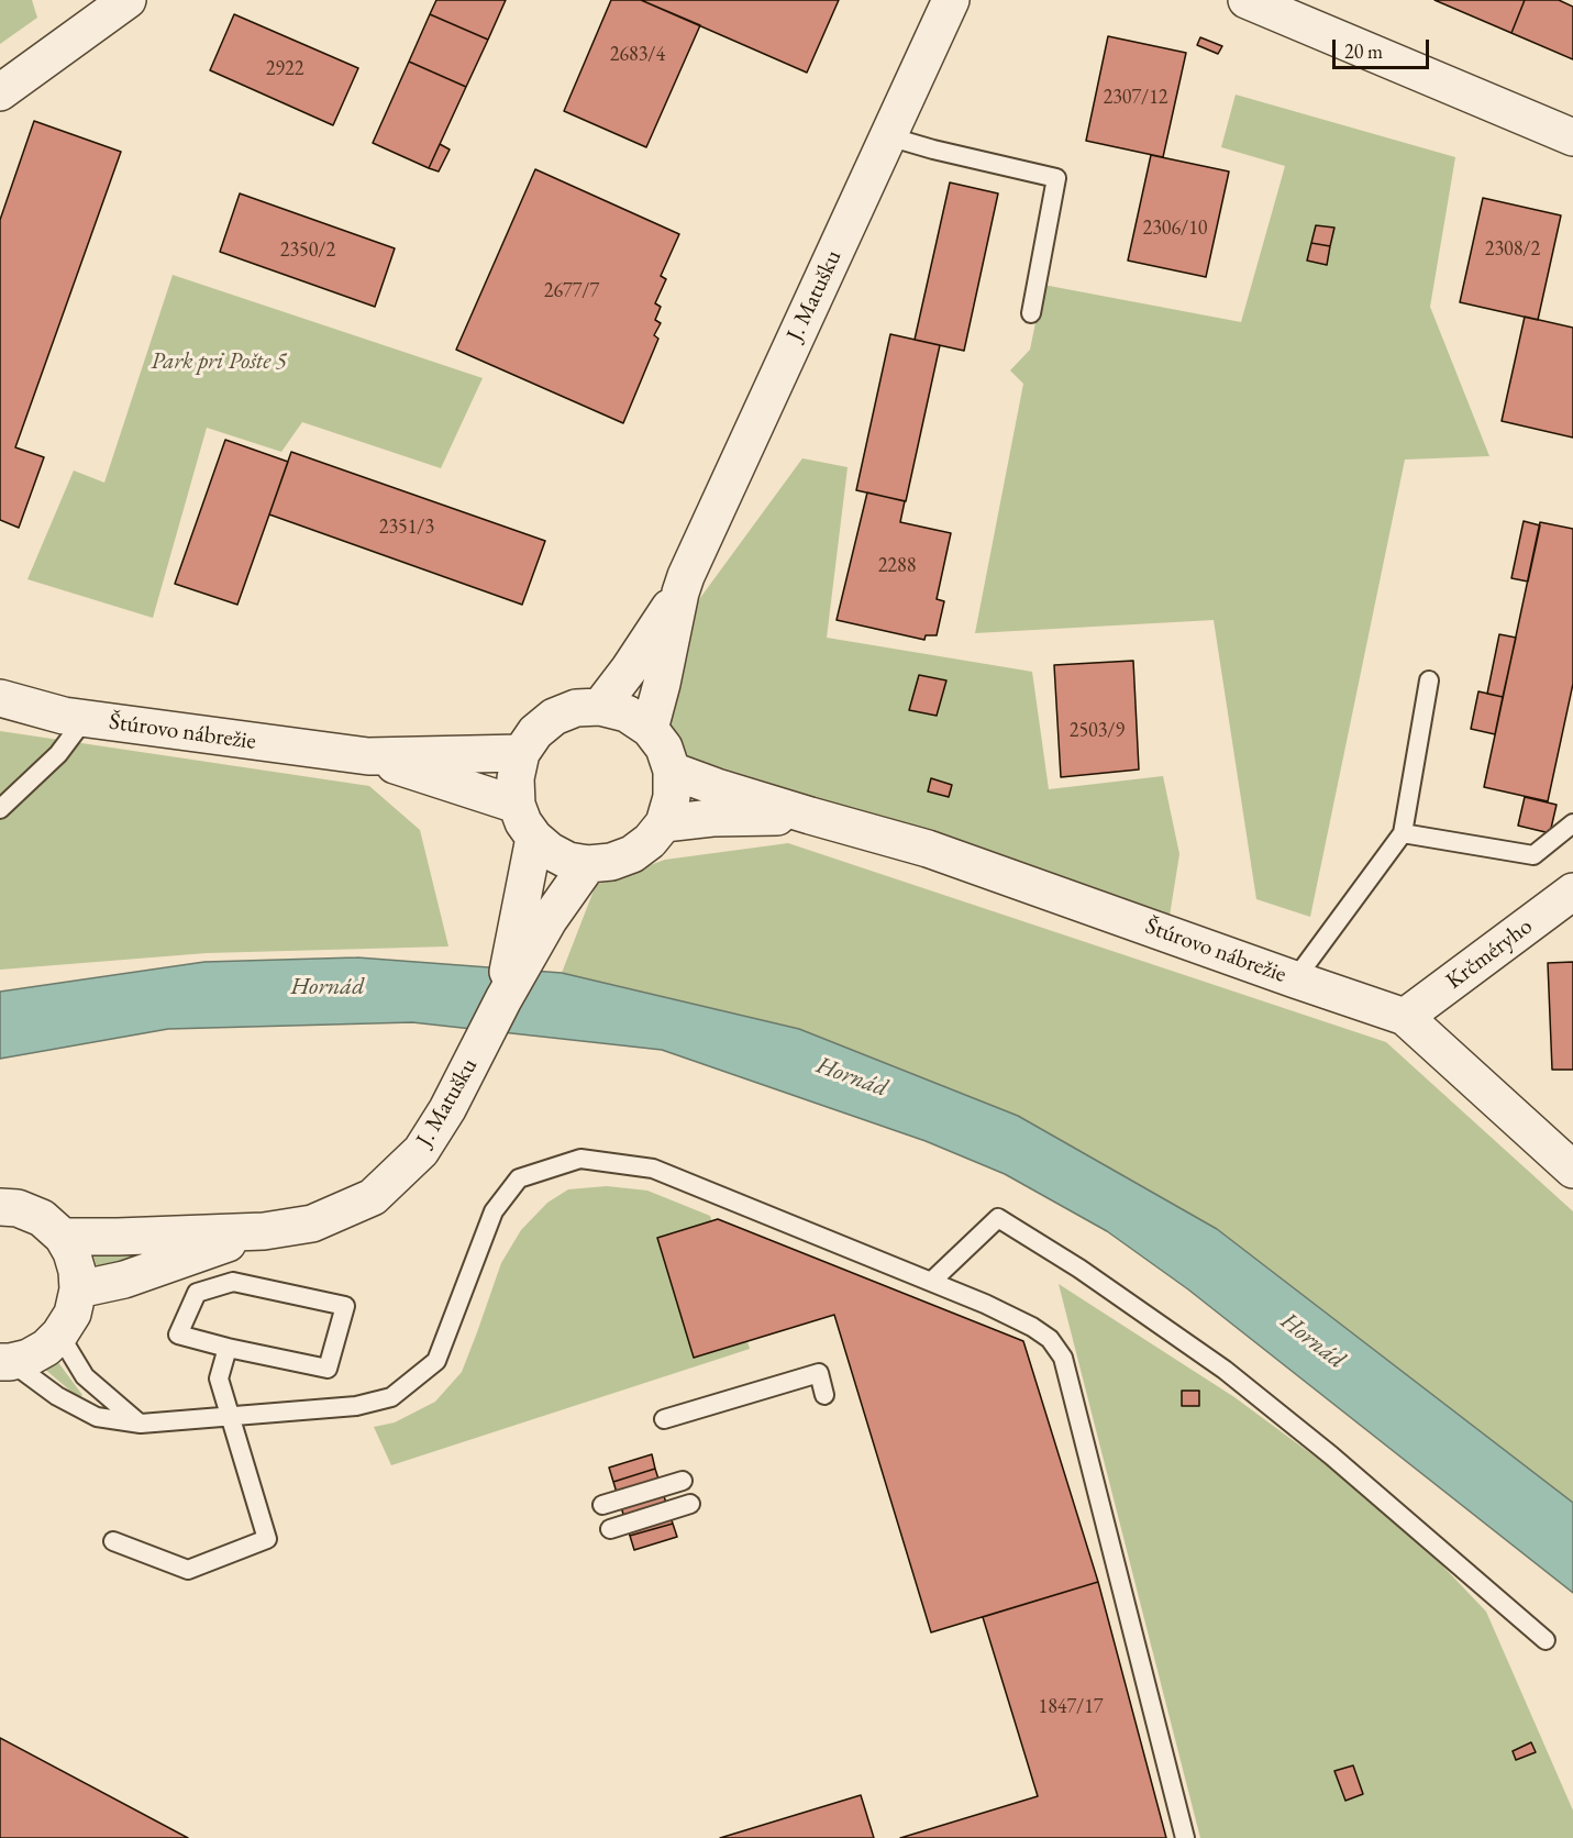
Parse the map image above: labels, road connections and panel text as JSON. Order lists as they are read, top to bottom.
{
  "streets": {
    "street": ["J. Matušku", "Štúrovo nábrežie", "Krčméryho"]
  },
  "crossings": [
    ["Štúrovo nábrežie", "Krčméryho"]
  ],
  "water": ["Hornád"],
  "parks": ["Park pri Pošte 5"],
  "house_numbers": [
    "2683/4",
    "2922",
    "2307/12",
    "2306/10",
    "2308/2",
    "2350/2",
    "2677/7",
    "2351/3",
    "2288",
    "2503/9",
    "1847/17"
  ],
  "scale_bar": "20 m"
}
